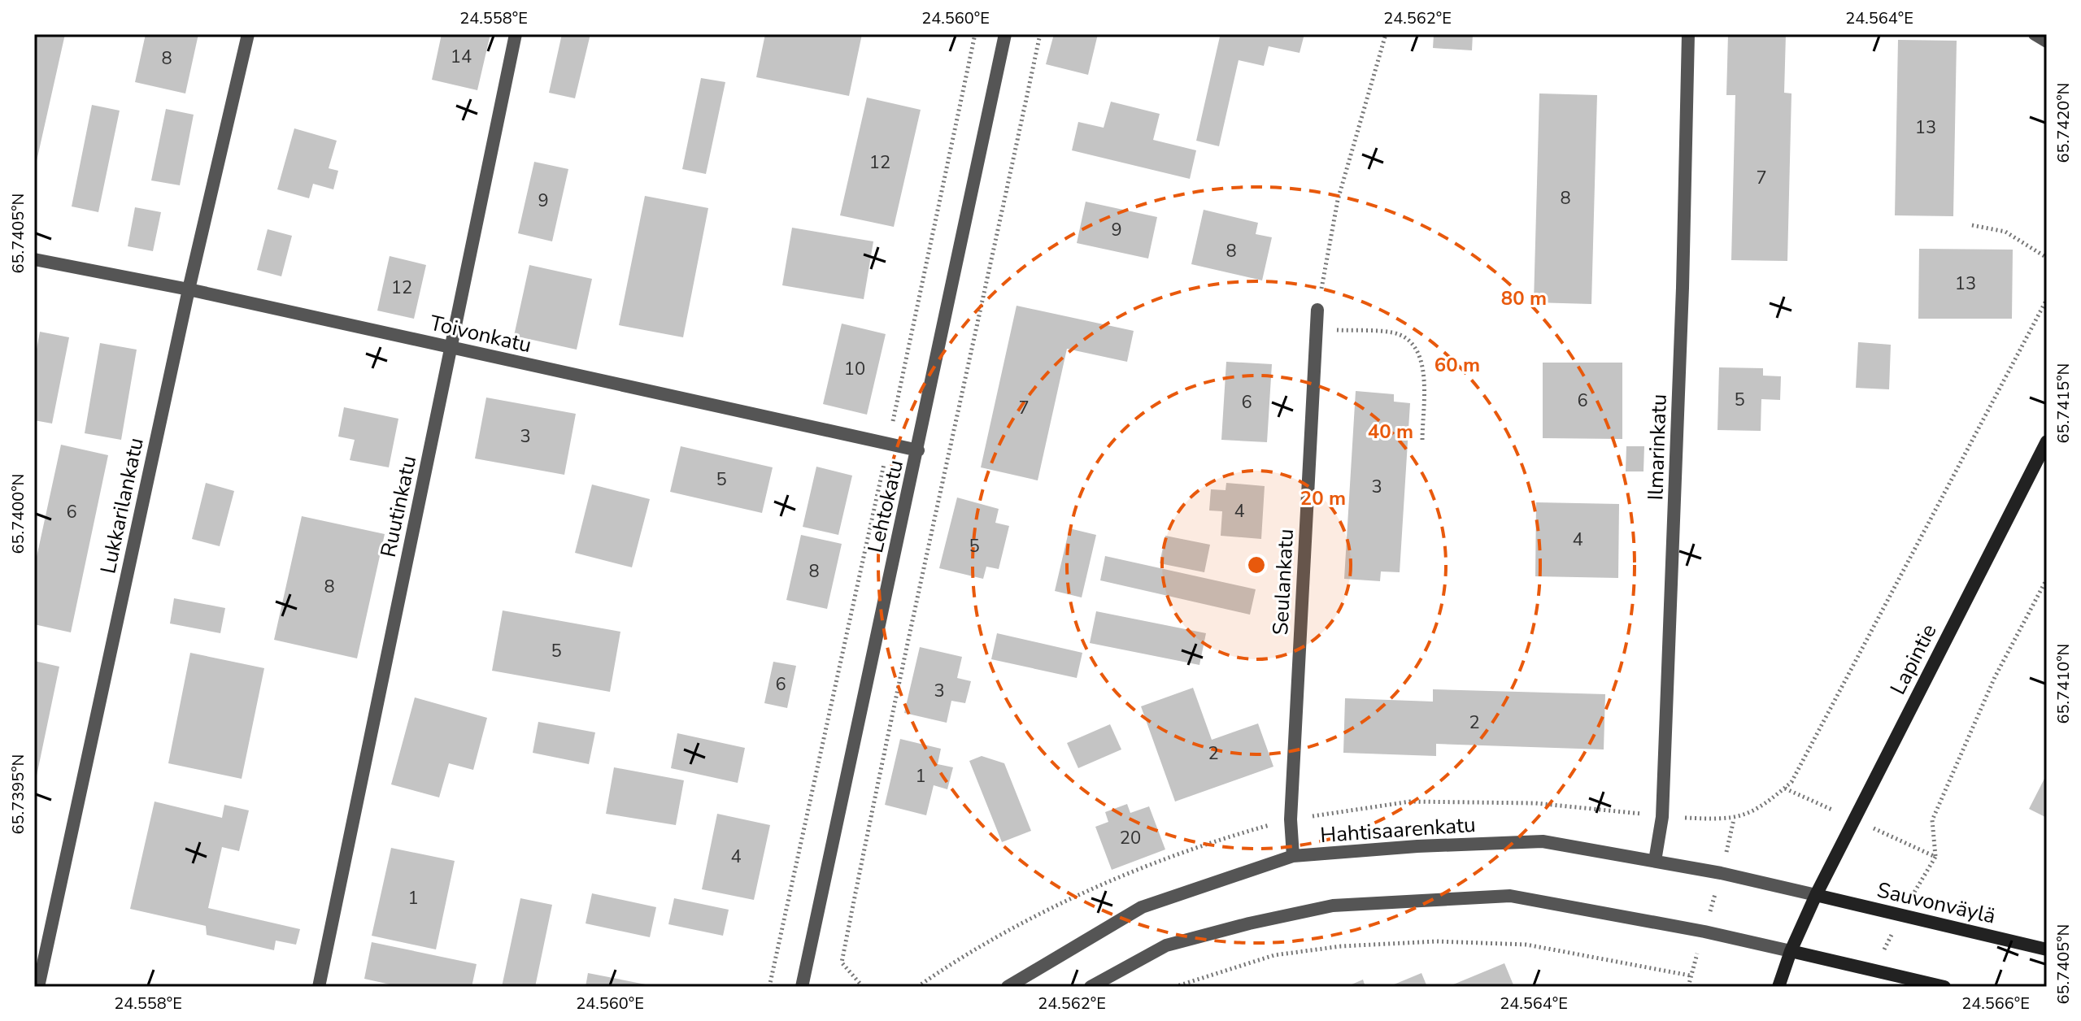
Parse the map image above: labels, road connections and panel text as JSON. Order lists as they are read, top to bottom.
{
  "streets": {
    "main road": ["Lapintie", "Sauvonväylä"],
    "street": [
      "Toivonkatu",
      "Ilmarinkatu",
      "Lukkarilankatu",
      "Ruutinkatu",
      "Lehtokatu",
      "Seulankatu",
      "Hahtisaarenkatu"
    ]
  },
  "crossings": [
    ["Toivonkatu", "Lukkarilankatu"],
    ["Toivonkatu", "Ruutinkatu"],
    ["Toivonkatu", "Lehtokatu"],
    ["Ilmarinkatu", "Hahtisaarenkatu"],
    ["Seulankatu", "Hahtisaarenkatu"],
    ["Lapintie", "Hahtisaarenkatu"],
    ["Lapintie", "Sauvonväylä"],
    ["Hahtisaarenkatu", "Sauvonväylä"]
  ],
  "house_numbers": [
    "14",
    "8",
    "13",
    "12",
    "7",
    "8",
    "9",
    "9",
    "8",
    "13",
    "12",
    "10",
    "5",
    "6",
    "6",
    "7",
    "3",
    "5",
    "3",
    "4",
    "6",
    "4",
    "5",
    "8",
    "8",
    "5",
    "6",
    "3",
    "2",
    "2",
    "1",
    "20",
    "4",
    "1"
  ],
  "coordinates": [
    "24.558°E",
    "24.560°E",
    "24.562°E",
    "24.564°E",
    "65.7420°N",
    "65.7405°N",
    "65.7415°N",
    "65.7400°N",
    "65.7410°N",
    "65.7395°N",
    "24.566°E"
  ],
  "rings": [
    "80 m",
    "60 m",
    "40 m",
    "20 m"
  ]
}
